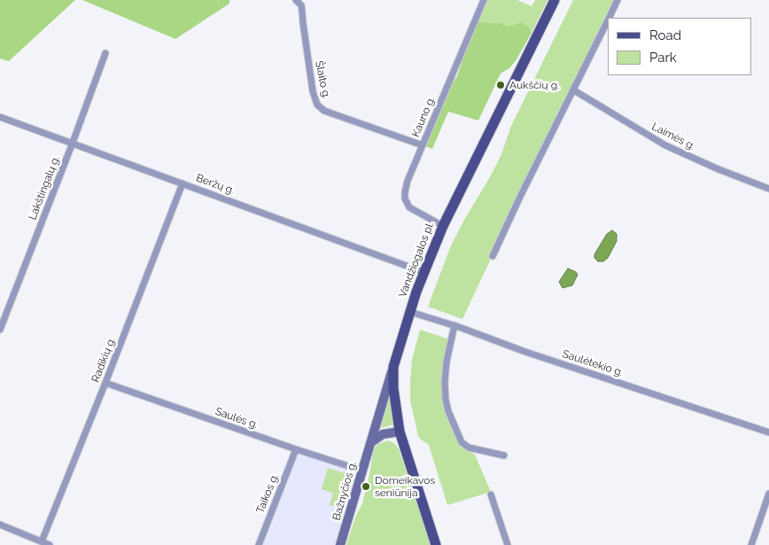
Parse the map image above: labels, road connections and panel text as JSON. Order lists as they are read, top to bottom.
{
  "streets": {
    "main road": ["Vandžiogalos pl.", "Bažnyčios g."],
    "street": [
      "Šlaito g.",
      "Kauno g.",
      "Laimės g.",
      "Beržų g.",
      "Lakštingalų g.",
      "Radikių g.",
      "Saulėtekio g.",
      "Saulės g.",
      "Taikos g."
    ]
  },
  "crossings": [
    ["Šlaito g.", "Kauno g."],
    ["Kauno g.", "Vandžiogalos pl."],
    ["Beržų g.", "Lakštingalų g."],
    ["Beržų g.", "Vandžiogalos pl."],
    ["Beržų g.", "Radikių g."],
    ["Vandžiogalos pl.", "Saulėtekio g."],
    ["Vandžiogalos pl.", "Bažnyčios g."],
    ["Radikių g.", "Saulės g."],
    ["Saulės g.", "Bažnyčios g."],
    ["Saulės g.", "Taikos g."]
  ],
  "places": ["Aukščių g.", "Domeikavos seniūnija"],
  "legend": ["Road", "Park"]
}
